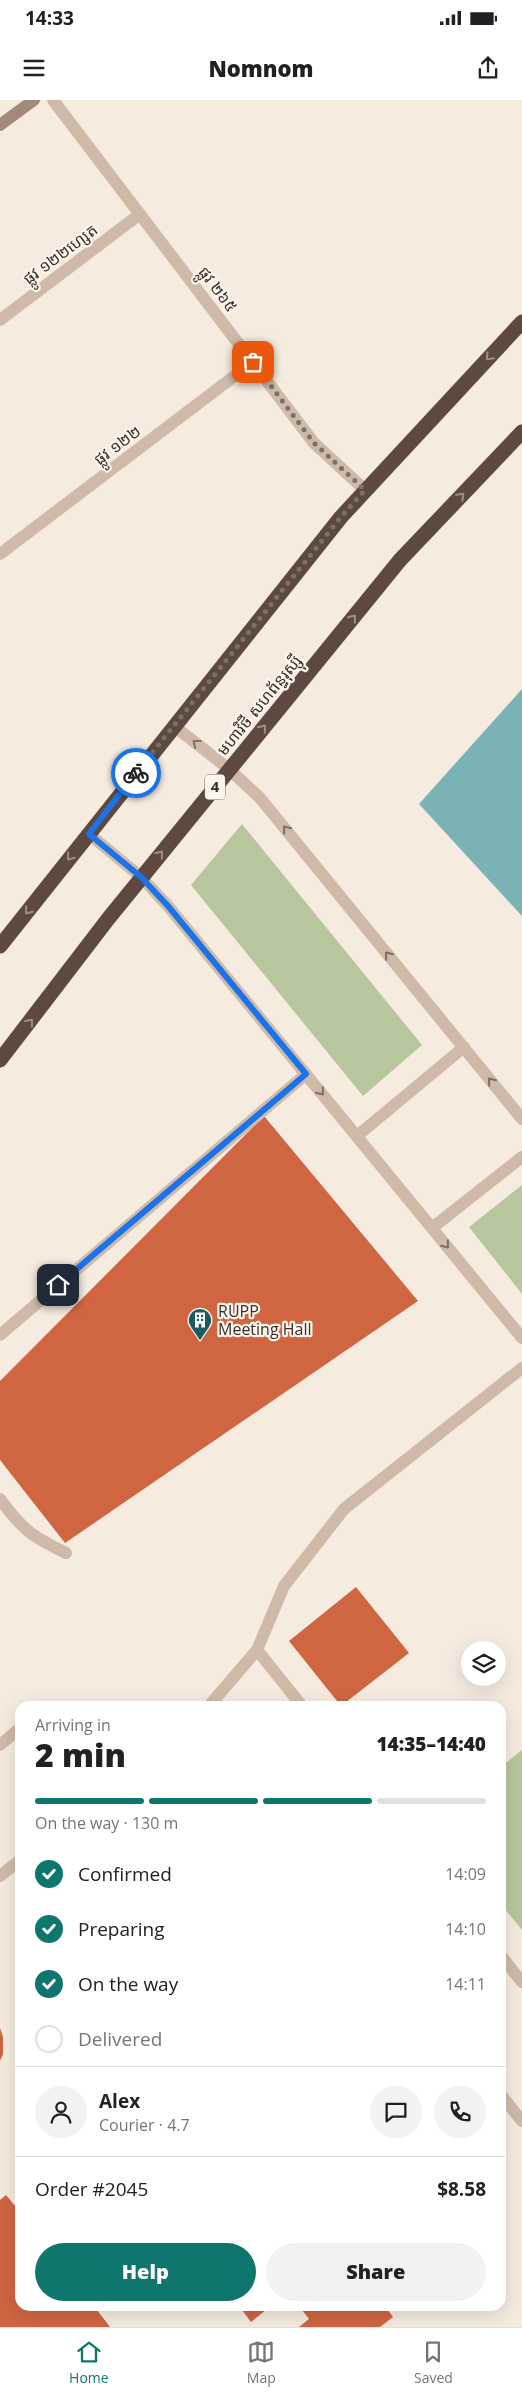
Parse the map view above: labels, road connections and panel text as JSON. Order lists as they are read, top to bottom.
{
  "streets": {
    "highway": ["មហាវិថី សហព័ន្ធរុស្ស៊ី", "4"],
    "street": ["ផ្លូវ ១២២ហ្សេត", "ផ្លូវ ២៦៥", "ផ្លូវ ១២២"]
  },
  "crossings": [
    ["ផ្លូវ ១២២ហ្សេត", "ផ្លូវ ២៦៥"],
    ["ផ្លូវ ២៦៥", "ផ្លូវ ១២២"]
  ],
  "places": {
    "building": ["RUPP Meeting Hall"]
  },
  "page": {
    "status": "14:33",
    "header": "Nomnom",
    "heading": ["2 min", "Arriving in", "14:35–14:40"],
    "panel": [
      "Alex",
      "Courier · 4.7",
      "Order #2045",
      "$8.58"
    ],
    "bar": "On the way · 130 m",
    "list": [
      ["Confirmed", "14:09"],
      ["Preparing", "14:10"],
      ["On the way", "14:11"],
      "Delivered"
    ],
    "buttons": ["Help", "Share"],
    "tabs": ["Home", "Map", "Saved"]
  }
}
